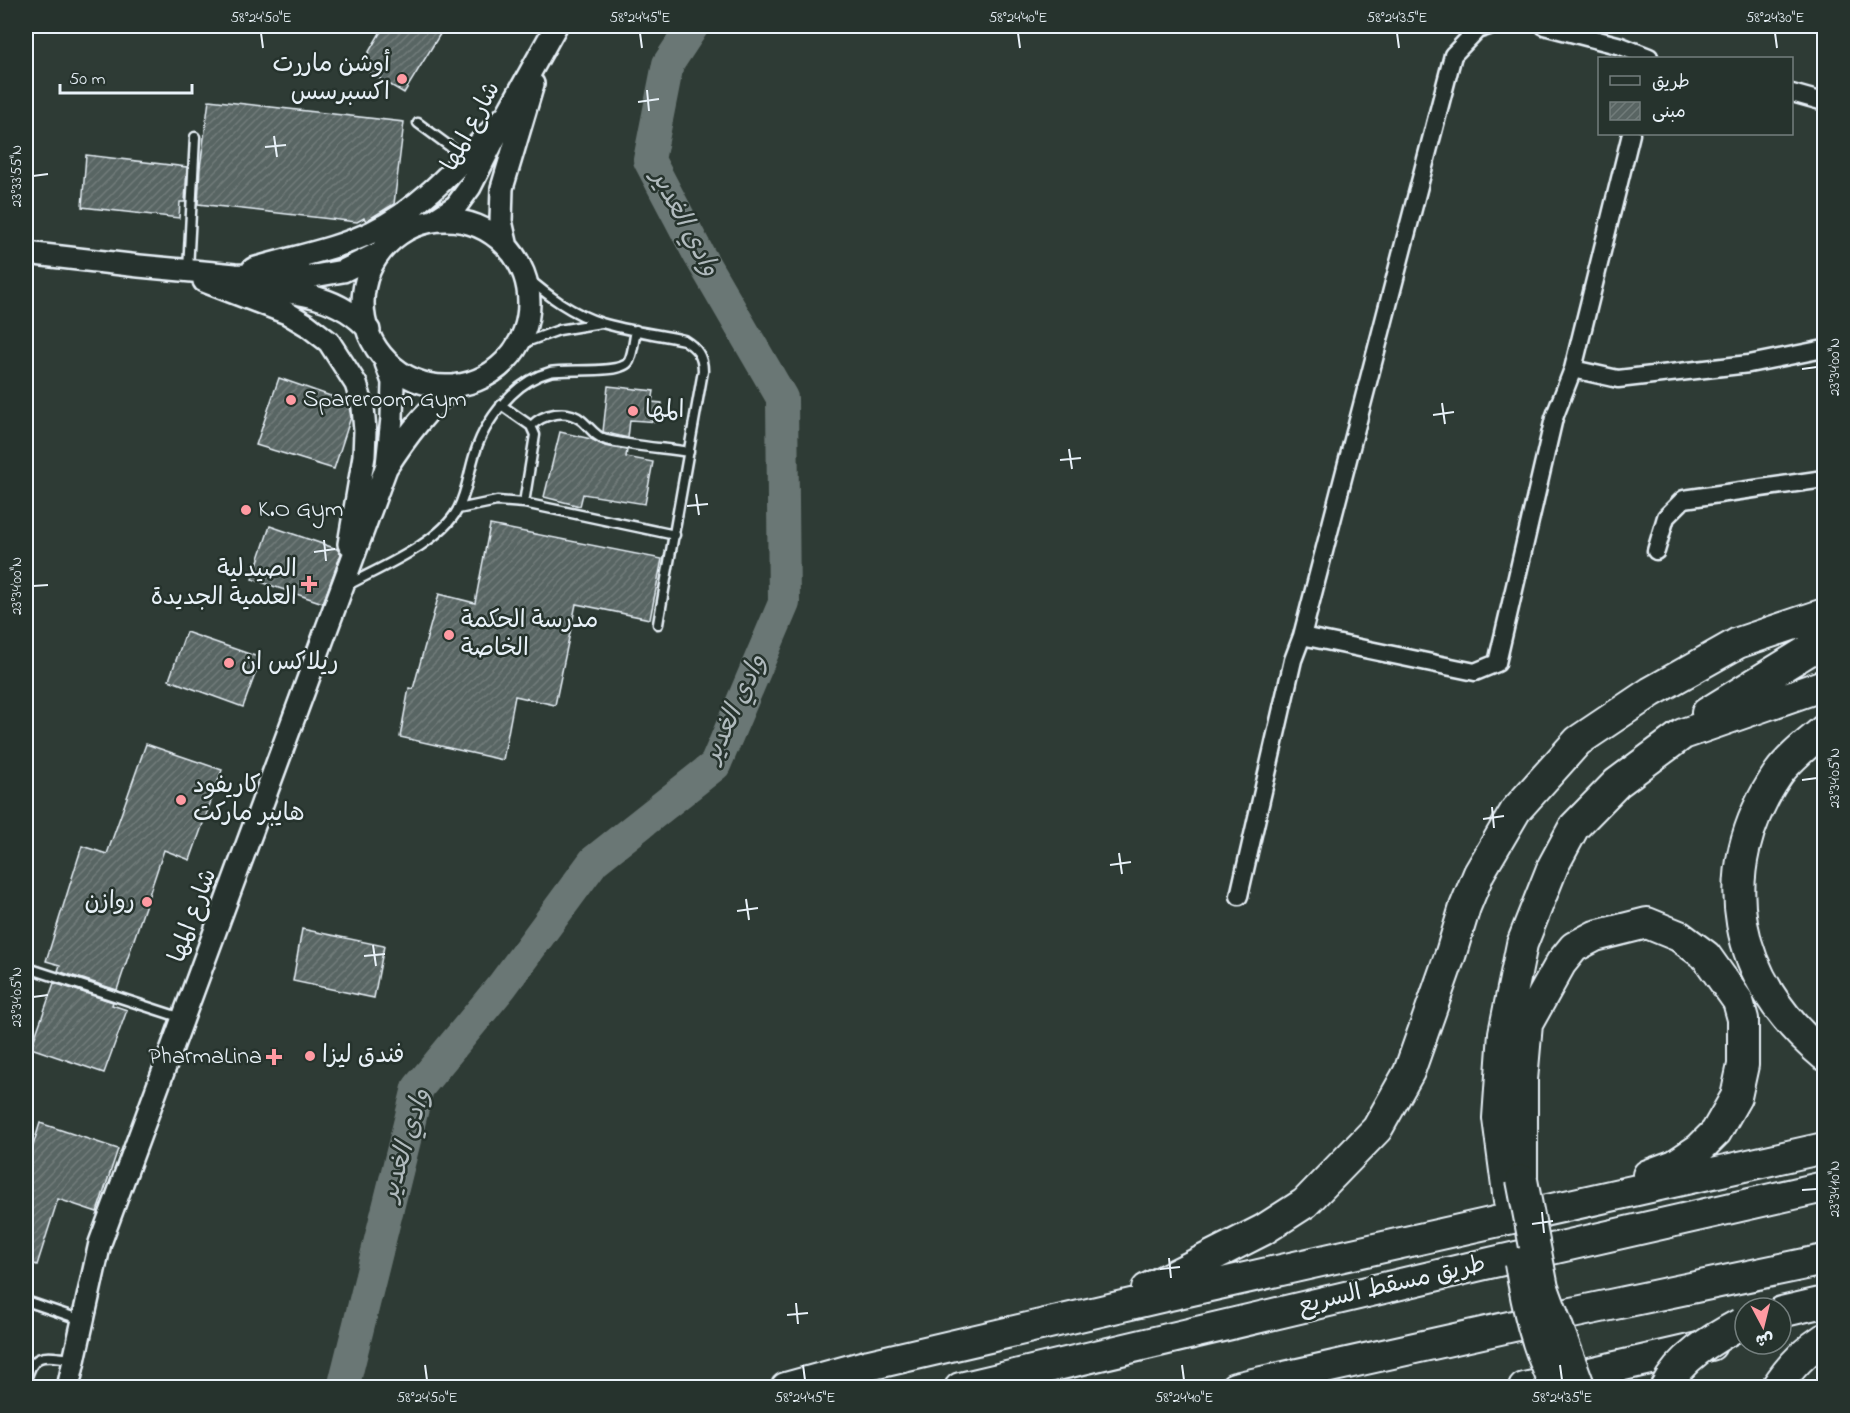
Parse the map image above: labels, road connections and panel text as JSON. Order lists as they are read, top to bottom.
{
  "streets": {
    "highway": ["طريق مسقط السريع"],
    "street": ["شارع المها"]
  },
  "water": ["وادي الغدير"],
  "places": {
    "other": [
      "أوشن ماررت اكسبرسس",
      "Spareroom Gym",
      "المها",
      "K.O Gym",
      "مدرسة الحكمة الخاصة",
      "ريلاكس ان",
      "كاريفود هايبر ماركت",
      "روازن",
      "فندق ليزا"
    ],
    "health": ["الصيدلية العلمية الجديدة", "PharmaLina"]
  },
  "legend": ["طريق", "مبنى"],
  "scale_bar": "50 m",
  "north": "bottom",
  "coordinates": [
    "58°24'50\"E",
    "58°24'45\"E",
    "58°24'40\"E",
    "58°24'35\"E",
    "58°24'30\"E",
    "23°33'55\"N",
    "23°34'00\"N",
    "23°34'05\"N",
    "23°34'10\"N"
  ]
}
